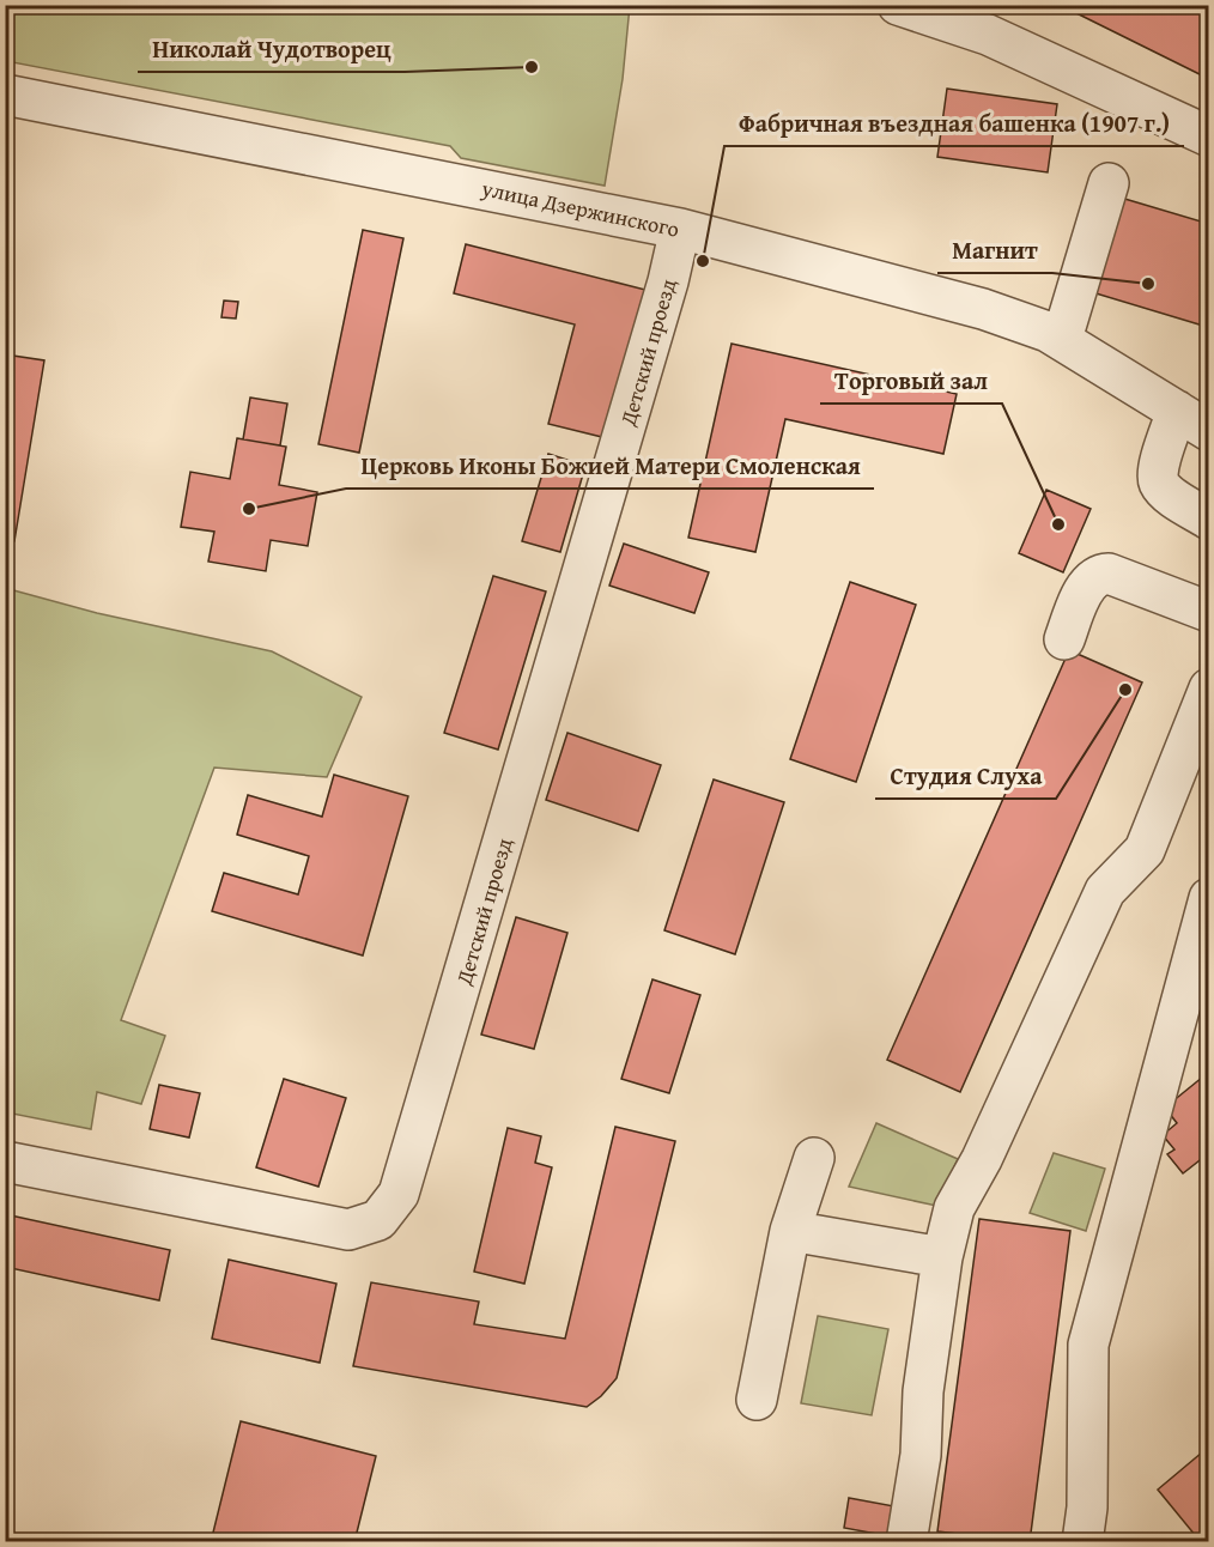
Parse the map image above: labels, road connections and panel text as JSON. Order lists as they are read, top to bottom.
{
  "streets": {
    "street": ["улица Дзержинского", "Детский проезд"]
  },
  "crossings": [
    ["улица Дзержинского", "Детский проезд"]
  ],
  "places": [
    "Николай Чудотворец",
    "Фабричная въездная башенка (1907 г.)",
    "Магнит",
    "Церковь Иконы Божией Матери Смоленская",
    "Торговый зал",
    "Студия Слуха"
  ]
}
